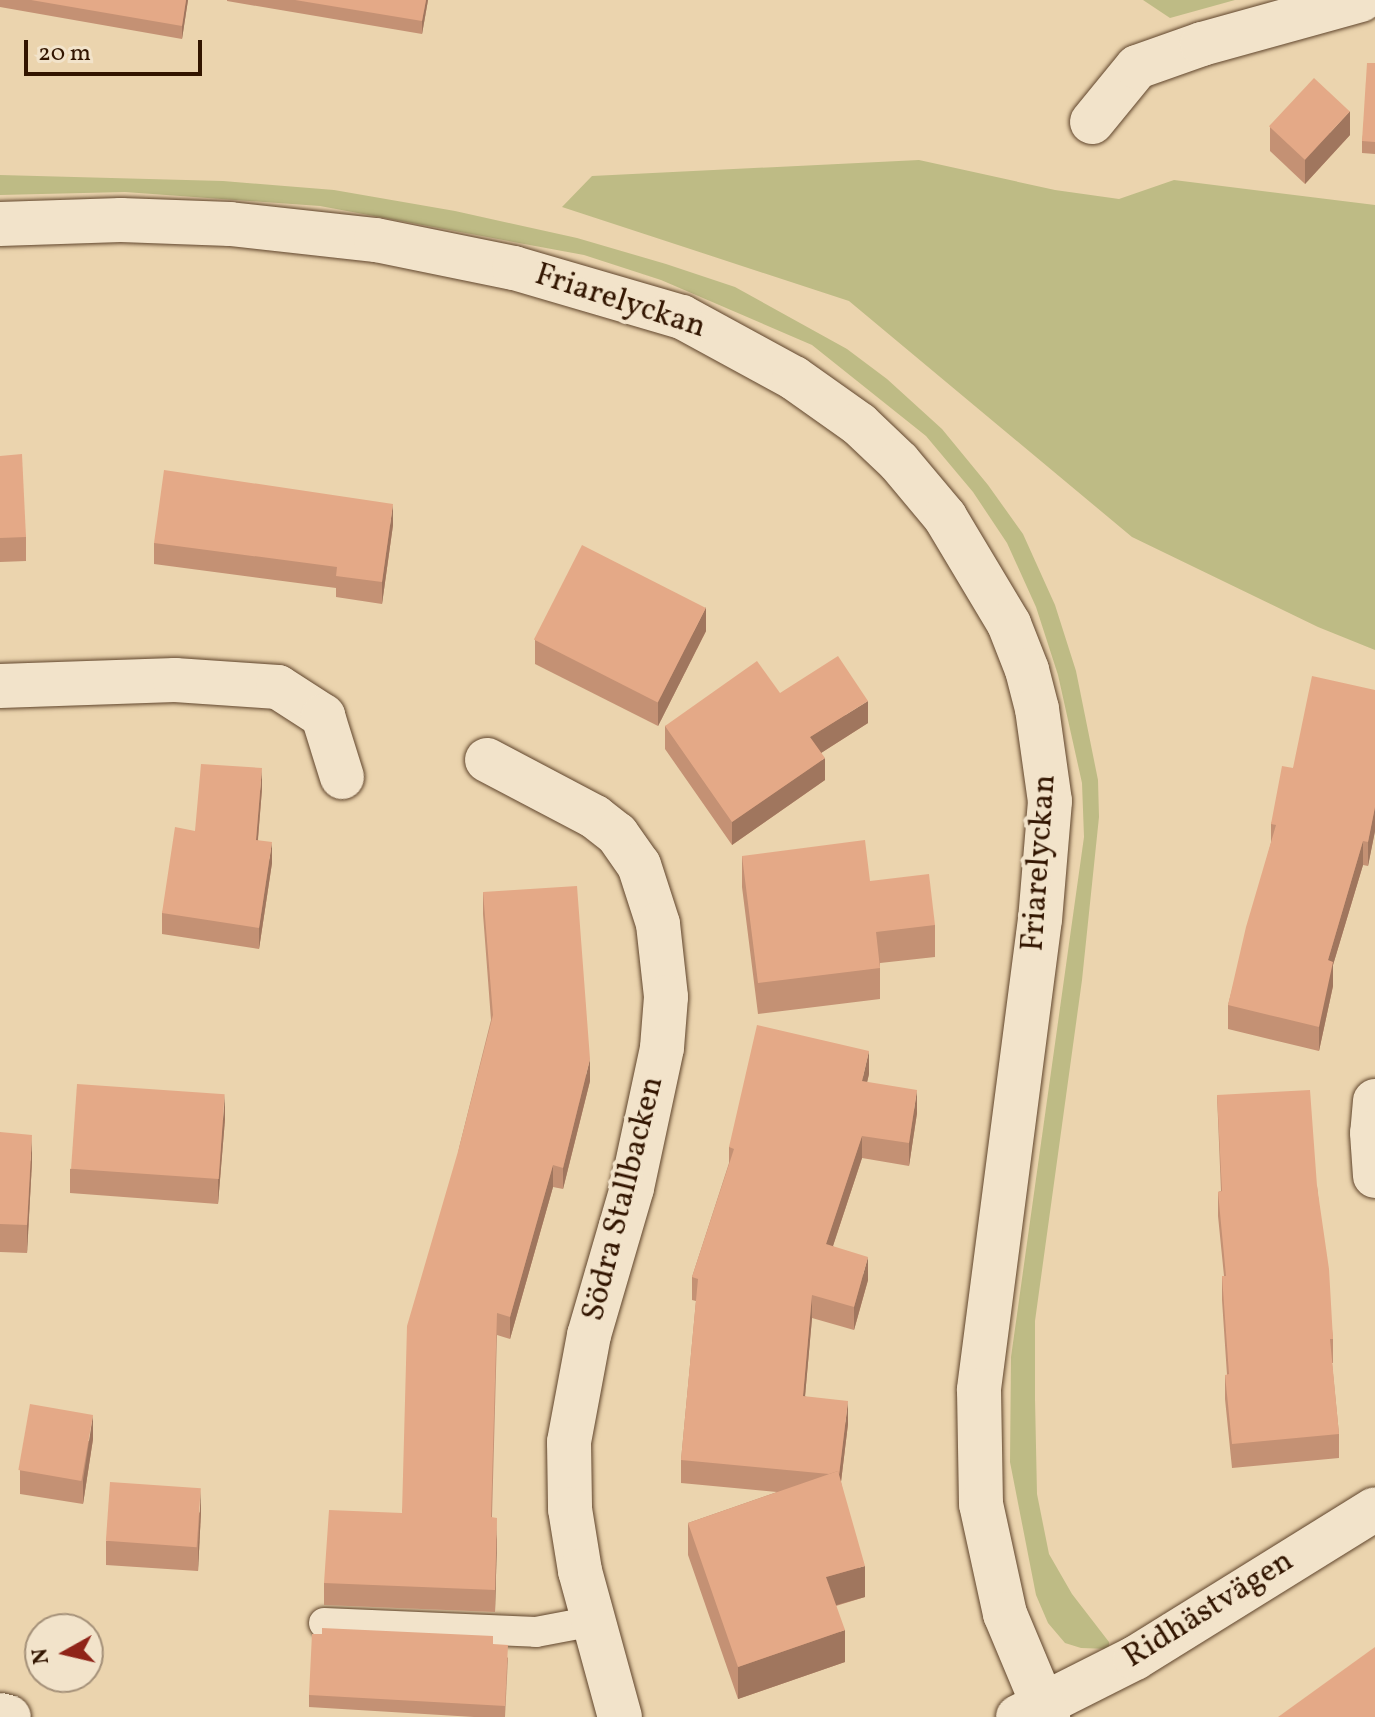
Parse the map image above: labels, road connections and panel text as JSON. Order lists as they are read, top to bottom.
{
  "streets": {
    "street": ["Friarelyckan", "Södra Stallbacken", "Ridhästvägen"]
  },
  "crossings": [
    ["Friarelyckan", "Ridhästvägen"]
  ],
  "scale_bar": "20 m",
  "north": "left"
}
